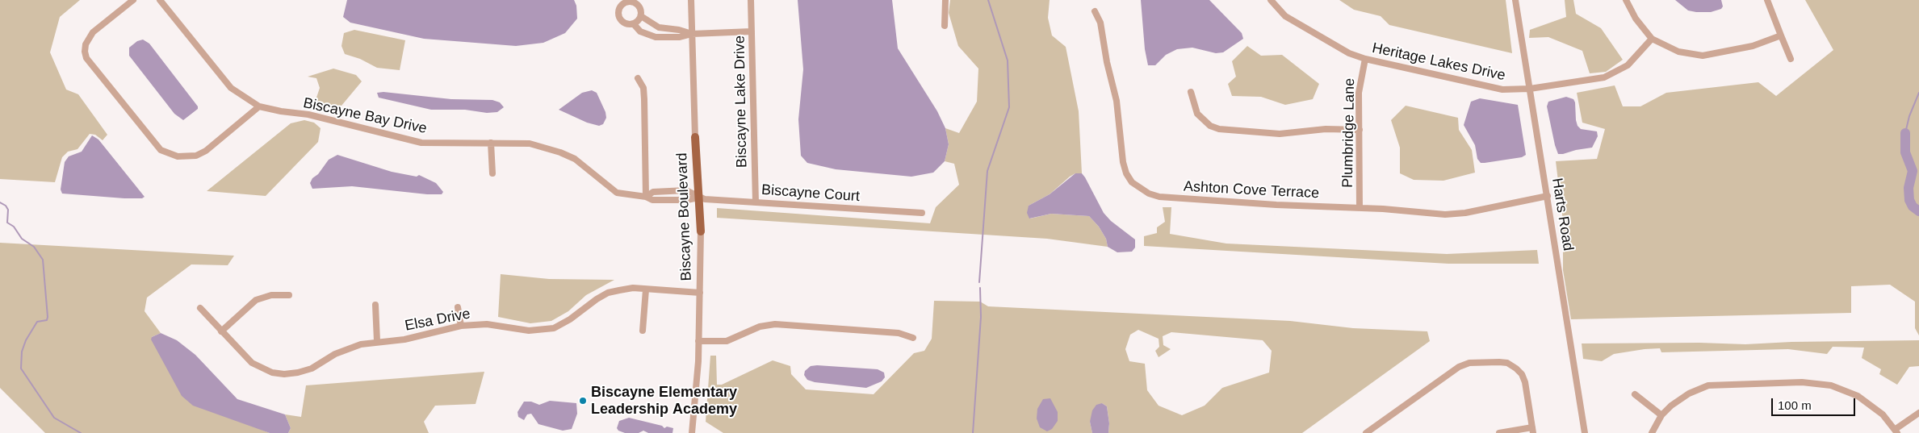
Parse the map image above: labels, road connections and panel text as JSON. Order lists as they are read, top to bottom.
{
  "streets": {
    "main road": ["Biscayne Boulevard"],
    "street": [
      "Heritage Lakes Drive",
      "Biscayne Lake Drive",
      "Biscayne Bay Drive",
      "Plumbridge Lane",
      "Ashton Cove Terrace",
      "Biscayne Court",
      "Harts Road",
      "Elsa Drive"
    ]
  },
  "crossings": [
    ["Heritage Lakes Drive", "Plumbridge Lane"],
    ["Heritage Lakes Drive", "Harts Road"],
    ["Biscayne Lake Drive", "Biscayne Court"],
    ["Biscayne Bay Drive", "Biscayne Court"],
    ["Biscayne Bay Drive", "Biscayne Boulevard"],
    ["Plumbridge Lane", "Ashton Cove Terrace"],
    ["Ashton Cove Terrace", "Harts Road"],
    ["Biscayne Court", "Biscayne Boulevard"],
    ["Biscayne Boulevard", "Elsa Drive"]
  ],
  "places": ["Biscayne Elementary Leadership Academy"],
  "scale_bar": "100 m"
}
